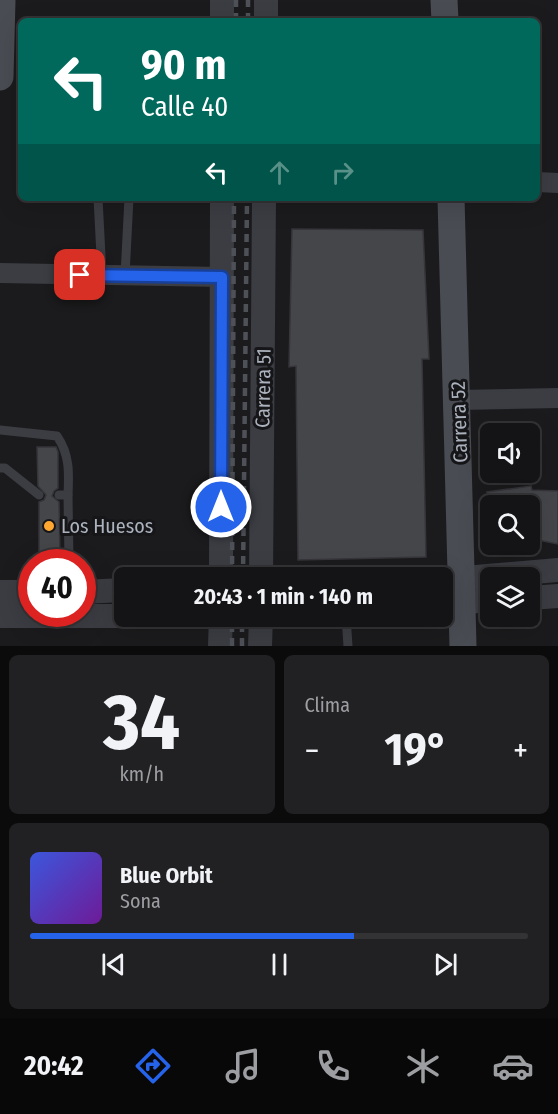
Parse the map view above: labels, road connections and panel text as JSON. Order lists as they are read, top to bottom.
{
  "streets": {
    "main road": ["Carrera 52"],
    "street": ["Carrera 51"]
  },
  "places": ["Los Huesos"],
  "page": {
    "turn": ["90 m", "Calle 40"],
    "limit": "40",
    "trip": "20:43 · 1 min · 140 m",
    "tile": [
      ["34", "km/h"],
      "Clima"
    ],
    "heat": ["−", "19°", "+"],
    "song": ["Blue Orbit", "Sona"],
    "tabs": "20:42"
  }
}
